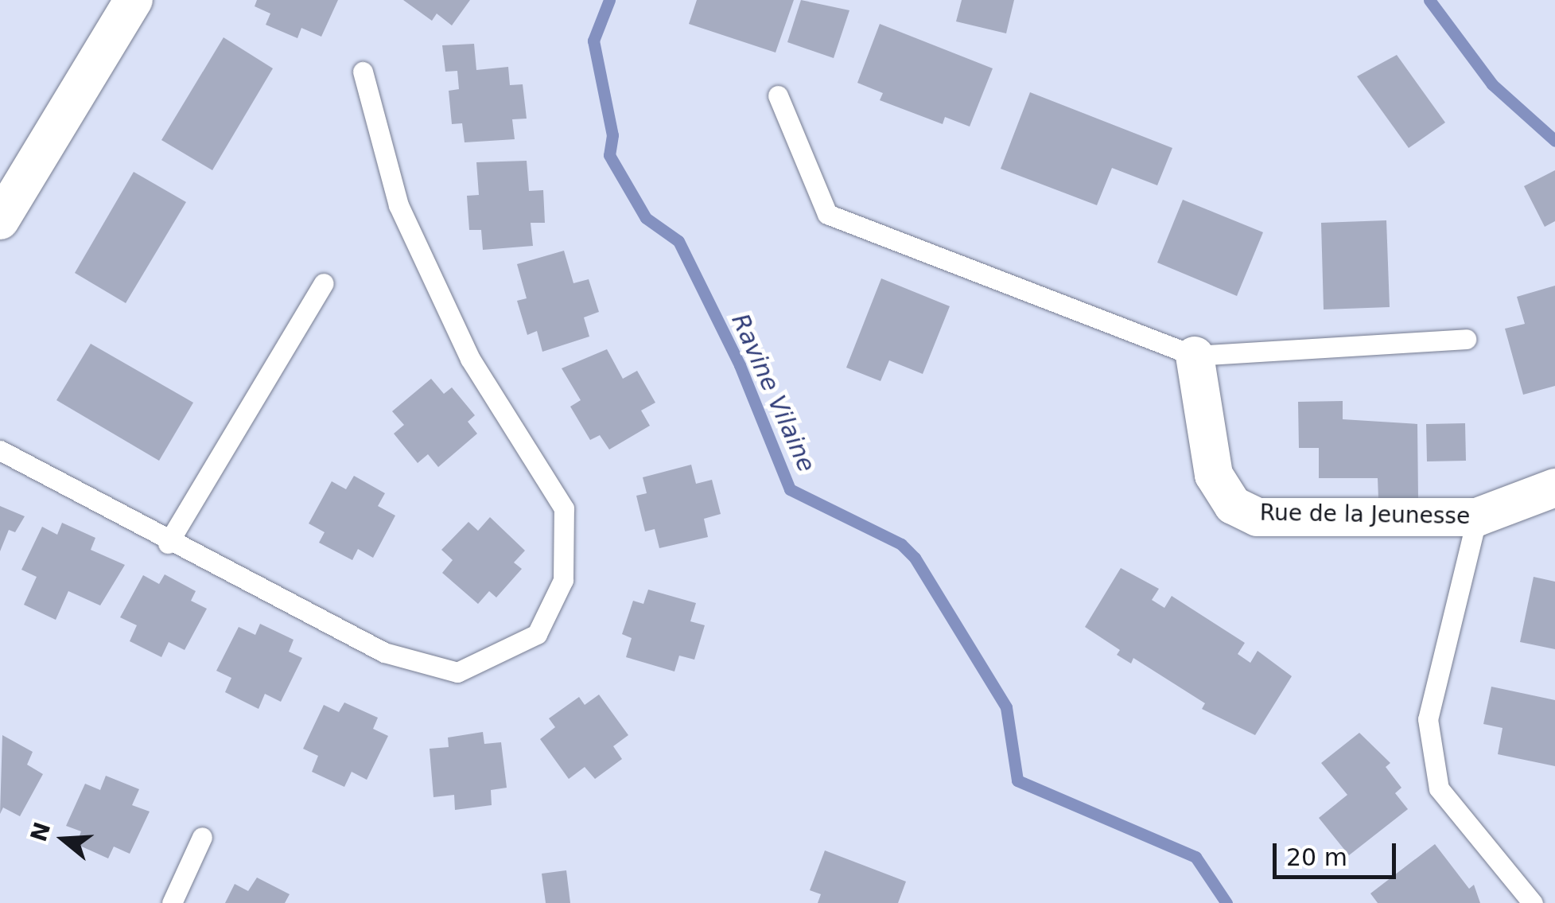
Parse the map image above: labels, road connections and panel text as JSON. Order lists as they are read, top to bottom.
{
  "streets": {
    "street": ["Rue de la Jeunesse"]
  },
  "water": ["Ravine Vilaine"],
  "scale_bar": "20 m",
  "north": "left"
}
